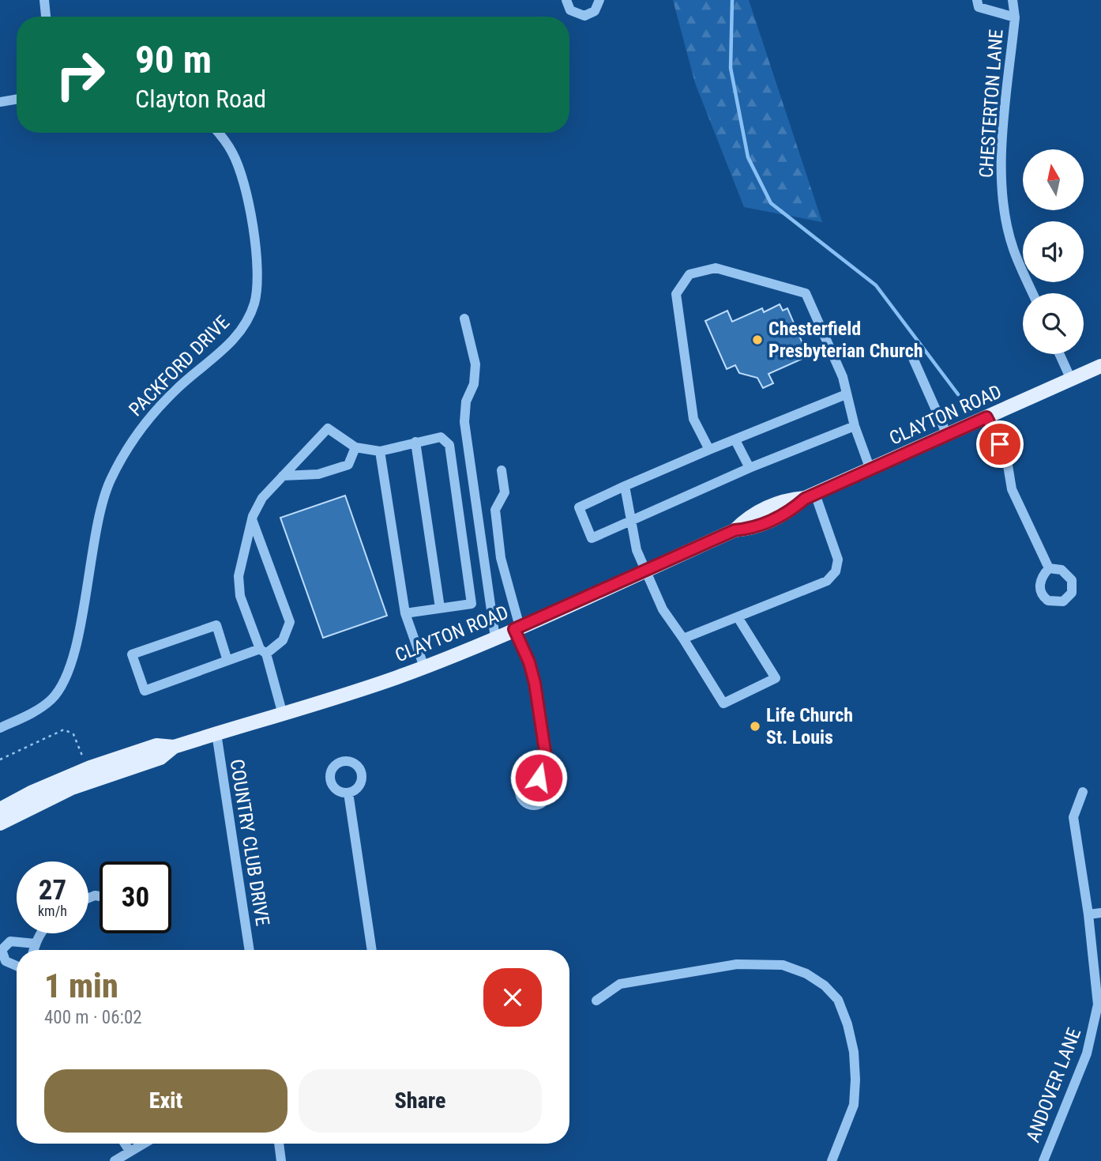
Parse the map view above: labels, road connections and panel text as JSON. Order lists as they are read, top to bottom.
{
  "streets": {
    "main road": ["CLAYTON ROAD"],
    "street": [
      "CHESTERTON LANE",
      "PACKFORD DRIVE",
      "COUNTRY CLUB DRIVE",
      "ANDOVER LANE"
    ]
  },
  "crossings": [
    ["CLAYTON ROAD", "COUNTRY CLUB DRIVE"]
  ],
  "places": ["Chesterfield Presbyterian Church", "Life Church St. Louis"],
  "north": "top",
  "page": {
    "turn": ["90 m", "Clayton Road"],
    "speed": "27 km/h",
    "limit": "30",
    "heading": ["1 min", "400 m · 06:02"],
    "buttons": ["Exit", "Share"]
  }
}
